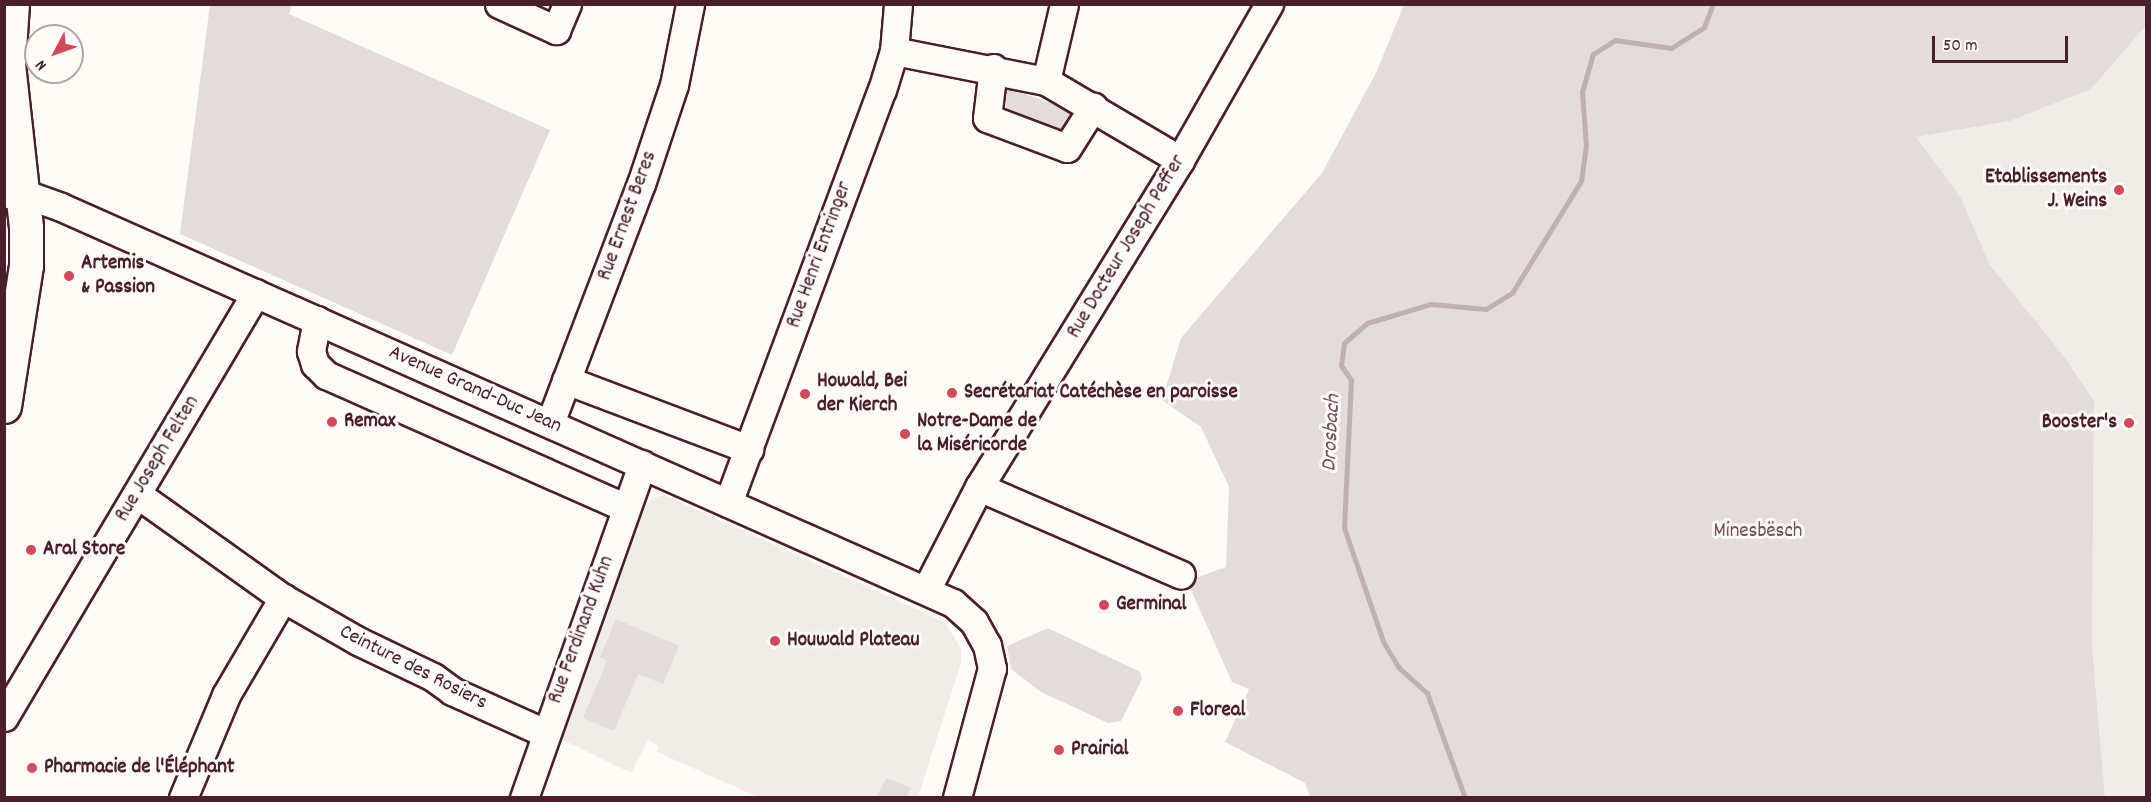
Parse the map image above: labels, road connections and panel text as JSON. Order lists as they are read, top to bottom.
{
  "streets": {
    "street": [
      "Rue Ernest Beres",
      "Rue Docteur Joseph Peffer",
      "Rue Henri Entringer",
      "Avenue Grand-Duc Jean",
      "Rue Joseph Felten",
      "Rue Ferdinand Kuhn",
      "Ceinture des Rosiers"
    ]
  },
  "crossings": [
    ["Rue Ernest Beres", "Avenue Grand-Duc Jean"],
    ["Rue Docteur Joseph Peffer", "Avenue Grand-Duc Jean"],
    ["Rue Henri Entringer", "Avenue Grand-Duc Jean"],
    ["Avenue Grand-Duc Jean", "Rue Joseph Felten"],
    ["Avenue Grand-Duc Jean", "Rue Ferdinand Kuhn"],
    ["Rue Joseph Felten", "Ceinture des Rosiers"],
    ["Rue Ferdinand Kuhn", "Ceinture des Rosiers"]
  ],
  "water": ["Drosbach"],
  "parks": ["Minesbësch"],
  "places": [
    "Etablissements J. Weins",
    "Artemis & Passion",
    "Secrétariat Catéchèse en paroisse",
    "Howald, Bei der Kierch",
    "Remax",
    "Booster's",
    "Notre-Dame de la Miséricorde",
    "Aral Store",
    "Germinal",
    "Houwald Plateau",
    "Floreal",
    "Prairial",
    "Pharmacie de l'Éléphant"
  ],
  "scale_bar": "50 m",
  "north": "bottom left"
}
